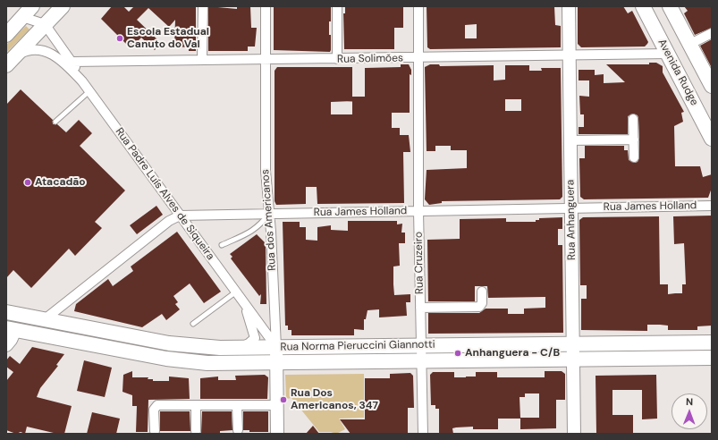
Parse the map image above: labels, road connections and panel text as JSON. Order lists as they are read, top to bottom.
{
  "streets": {
    "main road": ["Avenida Rudge", "Rua Norma Pieruccini Giannotti"],
    "street": [
      "Rua Solimões",
      "Rua Padre Luís Alves de Siqueira",
      "Rua James Holland",
      "Rua dos Americanos",
      "Rua Anhanguera",
      "Rua Cruzeiro"
    ]
  },
  "crossings": [
    ["Rua Solimões", "Avenida Rudge"],
    ["Rua Solimões", "Rua Padre Luís Alves de Siqueira"],
    ["Rua Solimões", "Rua dos Americanos"],
    ["Rua Solimões", "Rua Anhanguera"],
    ["Rua Solimões", "Rua Cruzeiro"],
    ["Rua Padre Luís Alves de Siqueira", "Rua James Holland"],
    ["Rua Padre Luís Alves de Siqueira", "Rua dos Americanos"],
    ["Rua Padre Luís Alves de Siqueira", "Rua Norma Pieruccini Giannotti"],
    ["Rua James Holland", "Rua dos Americanos"],
    ["Rua James Holland", "Rua Anhanguera"],
    ["Rua James Holland", "Rua Cruzeiro"],
    ["Rua dos Americanos", "Rua Norma Pieruccini Giannotti"],
    ["Rua Anhanguera", "Rua Norma Pieruccini Giannotti"],
    ["Rua Cruzeiro", "Rua Norma Pieruccini Giannotti"]
  ],
  "places": [
    "Escola Estadual Canuto do Val",
    "Atacadão",
    "Anhanguera - C/B",
    "Rua Dos Americanos, 347"
  ],
  "north": "top"
}
